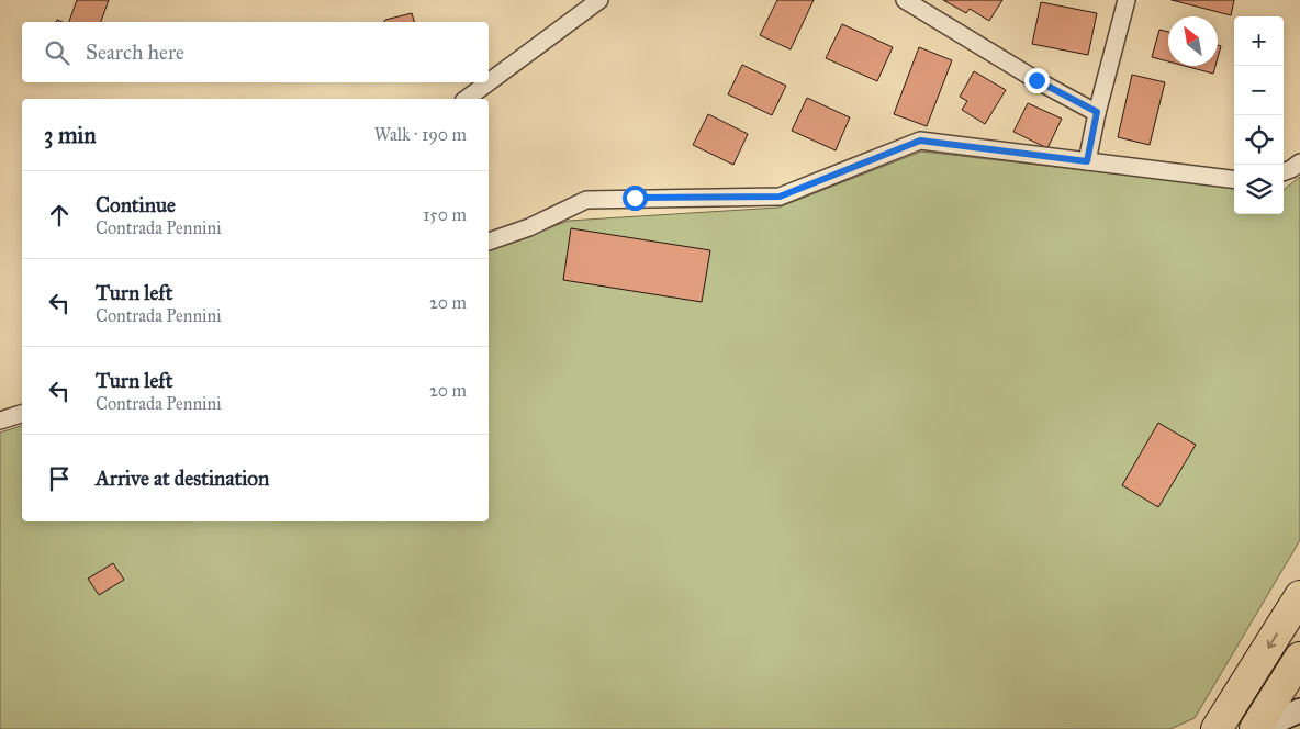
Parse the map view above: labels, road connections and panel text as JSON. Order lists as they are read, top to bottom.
{
  "north": "top left",
  "page": {
    "map_buttons": ["+", "−"],
    "search": "Search here",
    "heading": ["3 min", "Walk · 190 m"],
    "list": [
      ["Continue", "Contrada Pennini", "150 m"],
      ["Turn left", "Contrada Pennini", "20 m"],
      ["Turn left", "Contrada Pennini", "20 m"],
      "Arrive at destination"
    ]
  }
}
